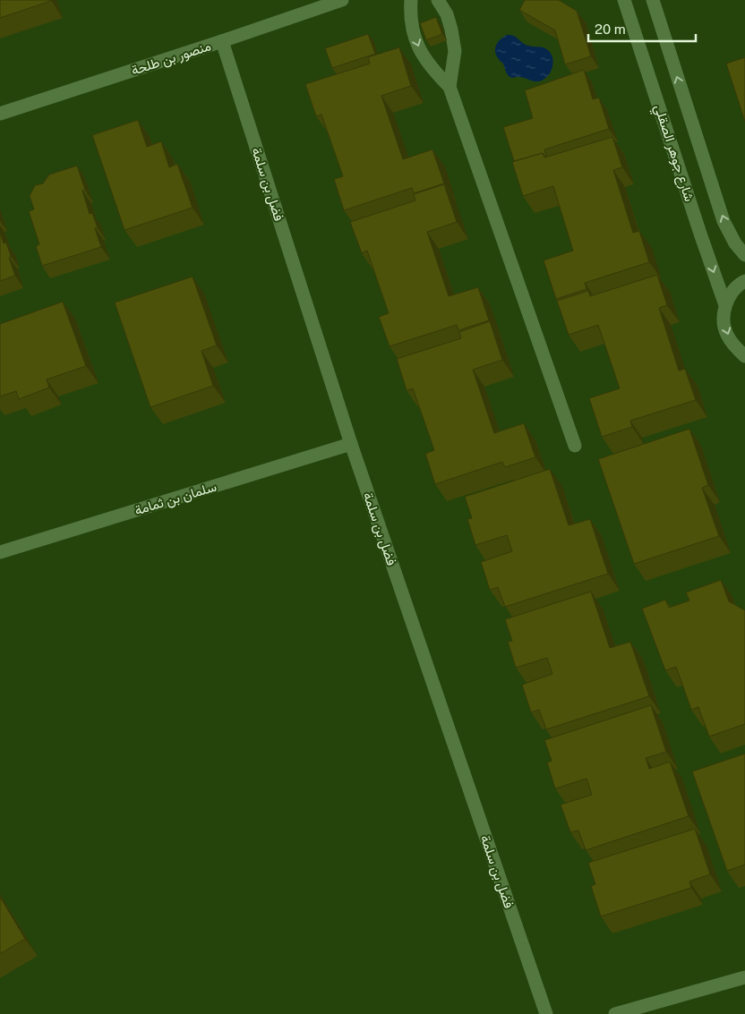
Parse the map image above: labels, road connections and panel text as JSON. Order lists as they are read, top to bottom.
{
  "streets": {
    "street": [
      "منصور بن طلحة",
      "شارع جوهر الصقلي",
      "فضل بن سلمة",
      "سلمان بن ثمامة"
    ]
  },
  "crossings": [
    ["منصور بن طلحة", "فضل بن سلمة"],
    ["فضل بن سلمة", "سلمان بن ثمامة"]
  ],
  "scale_bar": "20 m"
}
